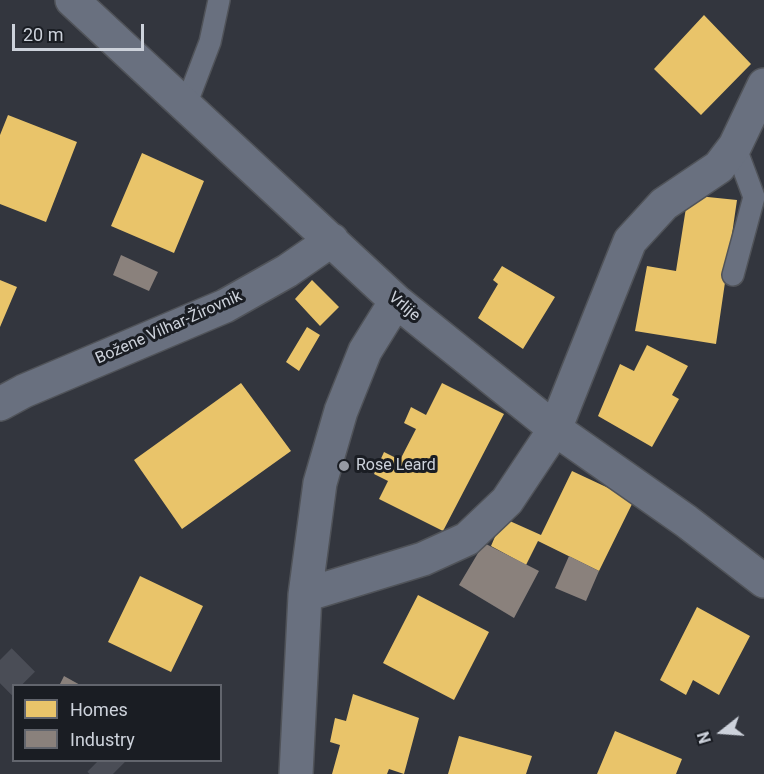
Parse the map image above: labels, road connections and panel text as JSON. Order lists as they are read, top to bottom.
{
  "streets": {
    "street": ["Vrlije", "Božene Vilhar-Žirovnik"]
  },
  "crossings": [
    ["Vrlije", "Božene Vilhar-Žirovnik"]
  ],
  "places": ["Rose Leard"],
  "legend": ["Homes", "Industry"],
  "scale_bar": "20 m",
  "north": "left"
}
